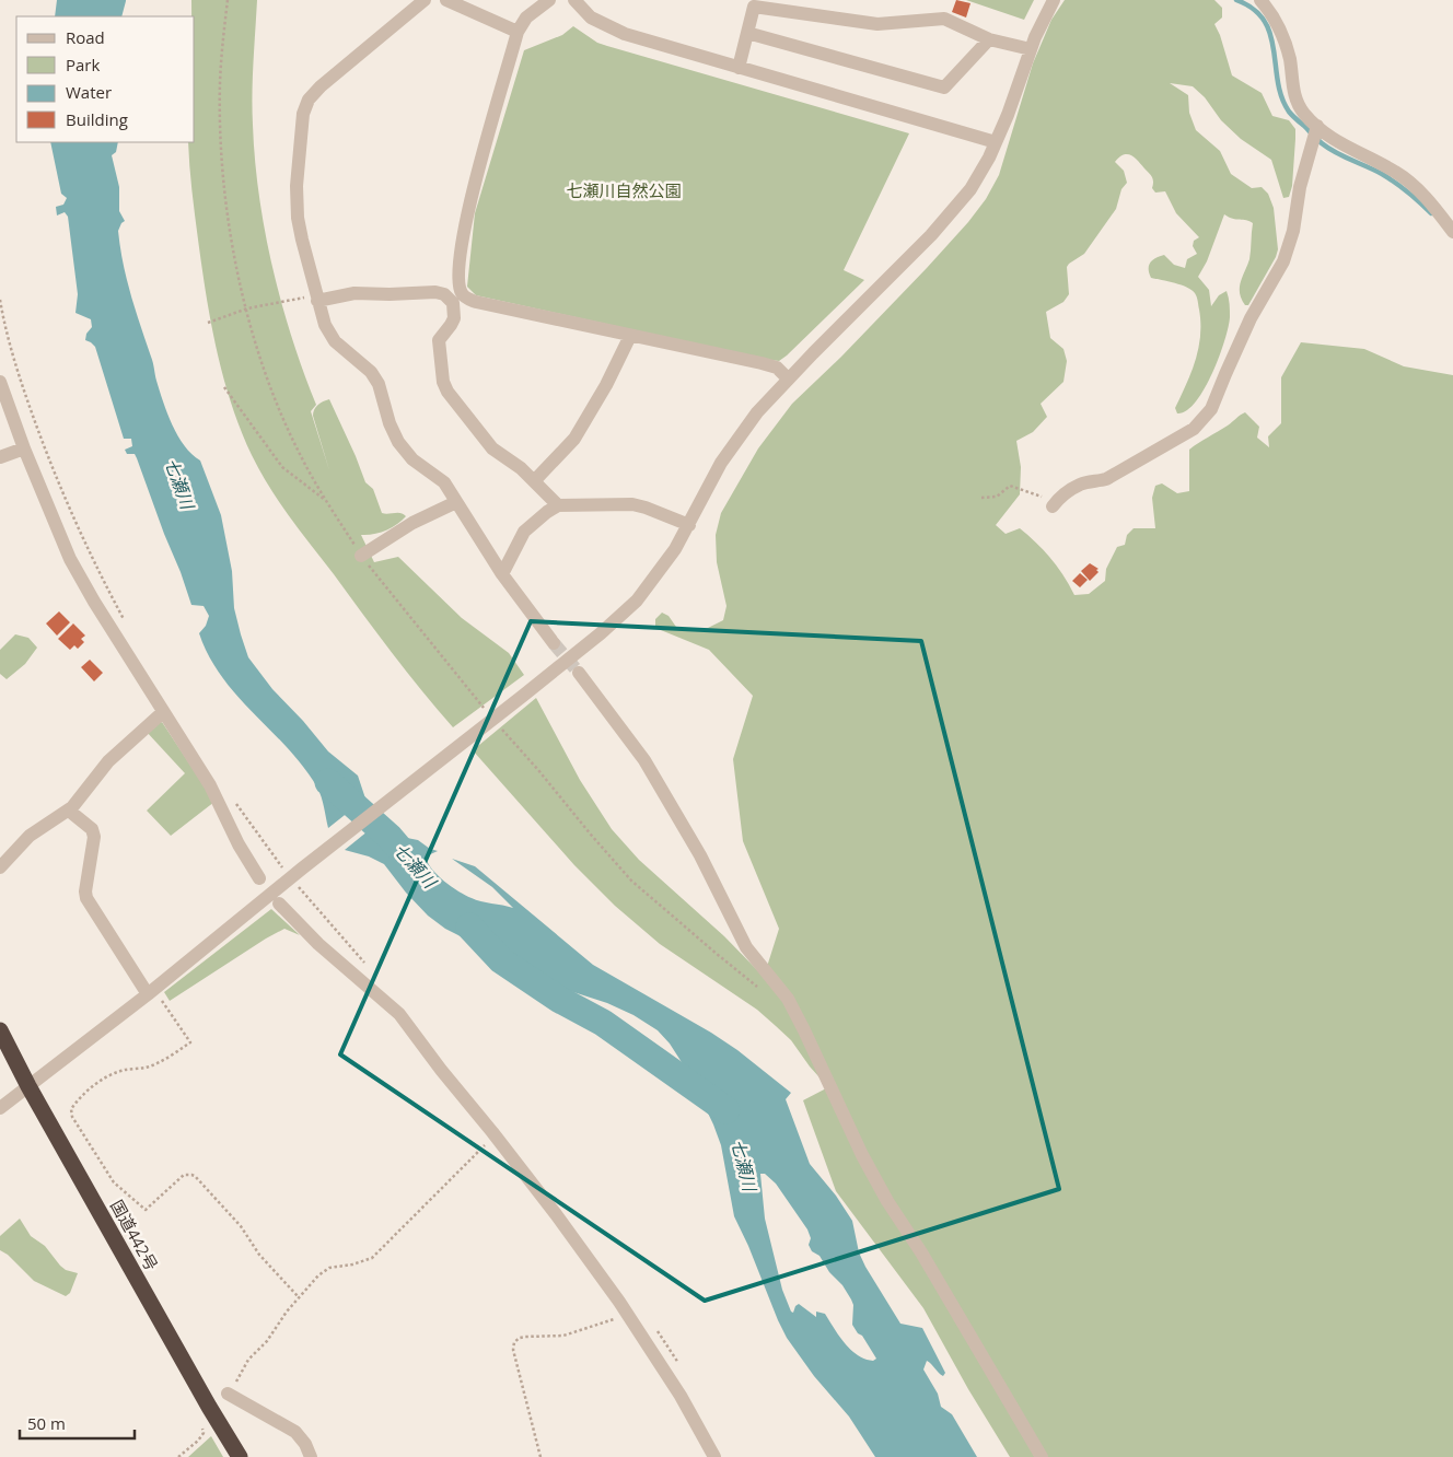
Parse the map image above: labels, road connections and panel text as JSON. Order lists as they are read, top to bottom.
{
  "streets": {
    "highway": ["国道442号"]
  },
  "water": ["七瀬川"],
  "parks": ["七瀬川自然公園"],
  "legend": [
    "Road",
    "Park",
    "Water",
    "Building"
  ],
  "scale_bar": "50 m"
}
